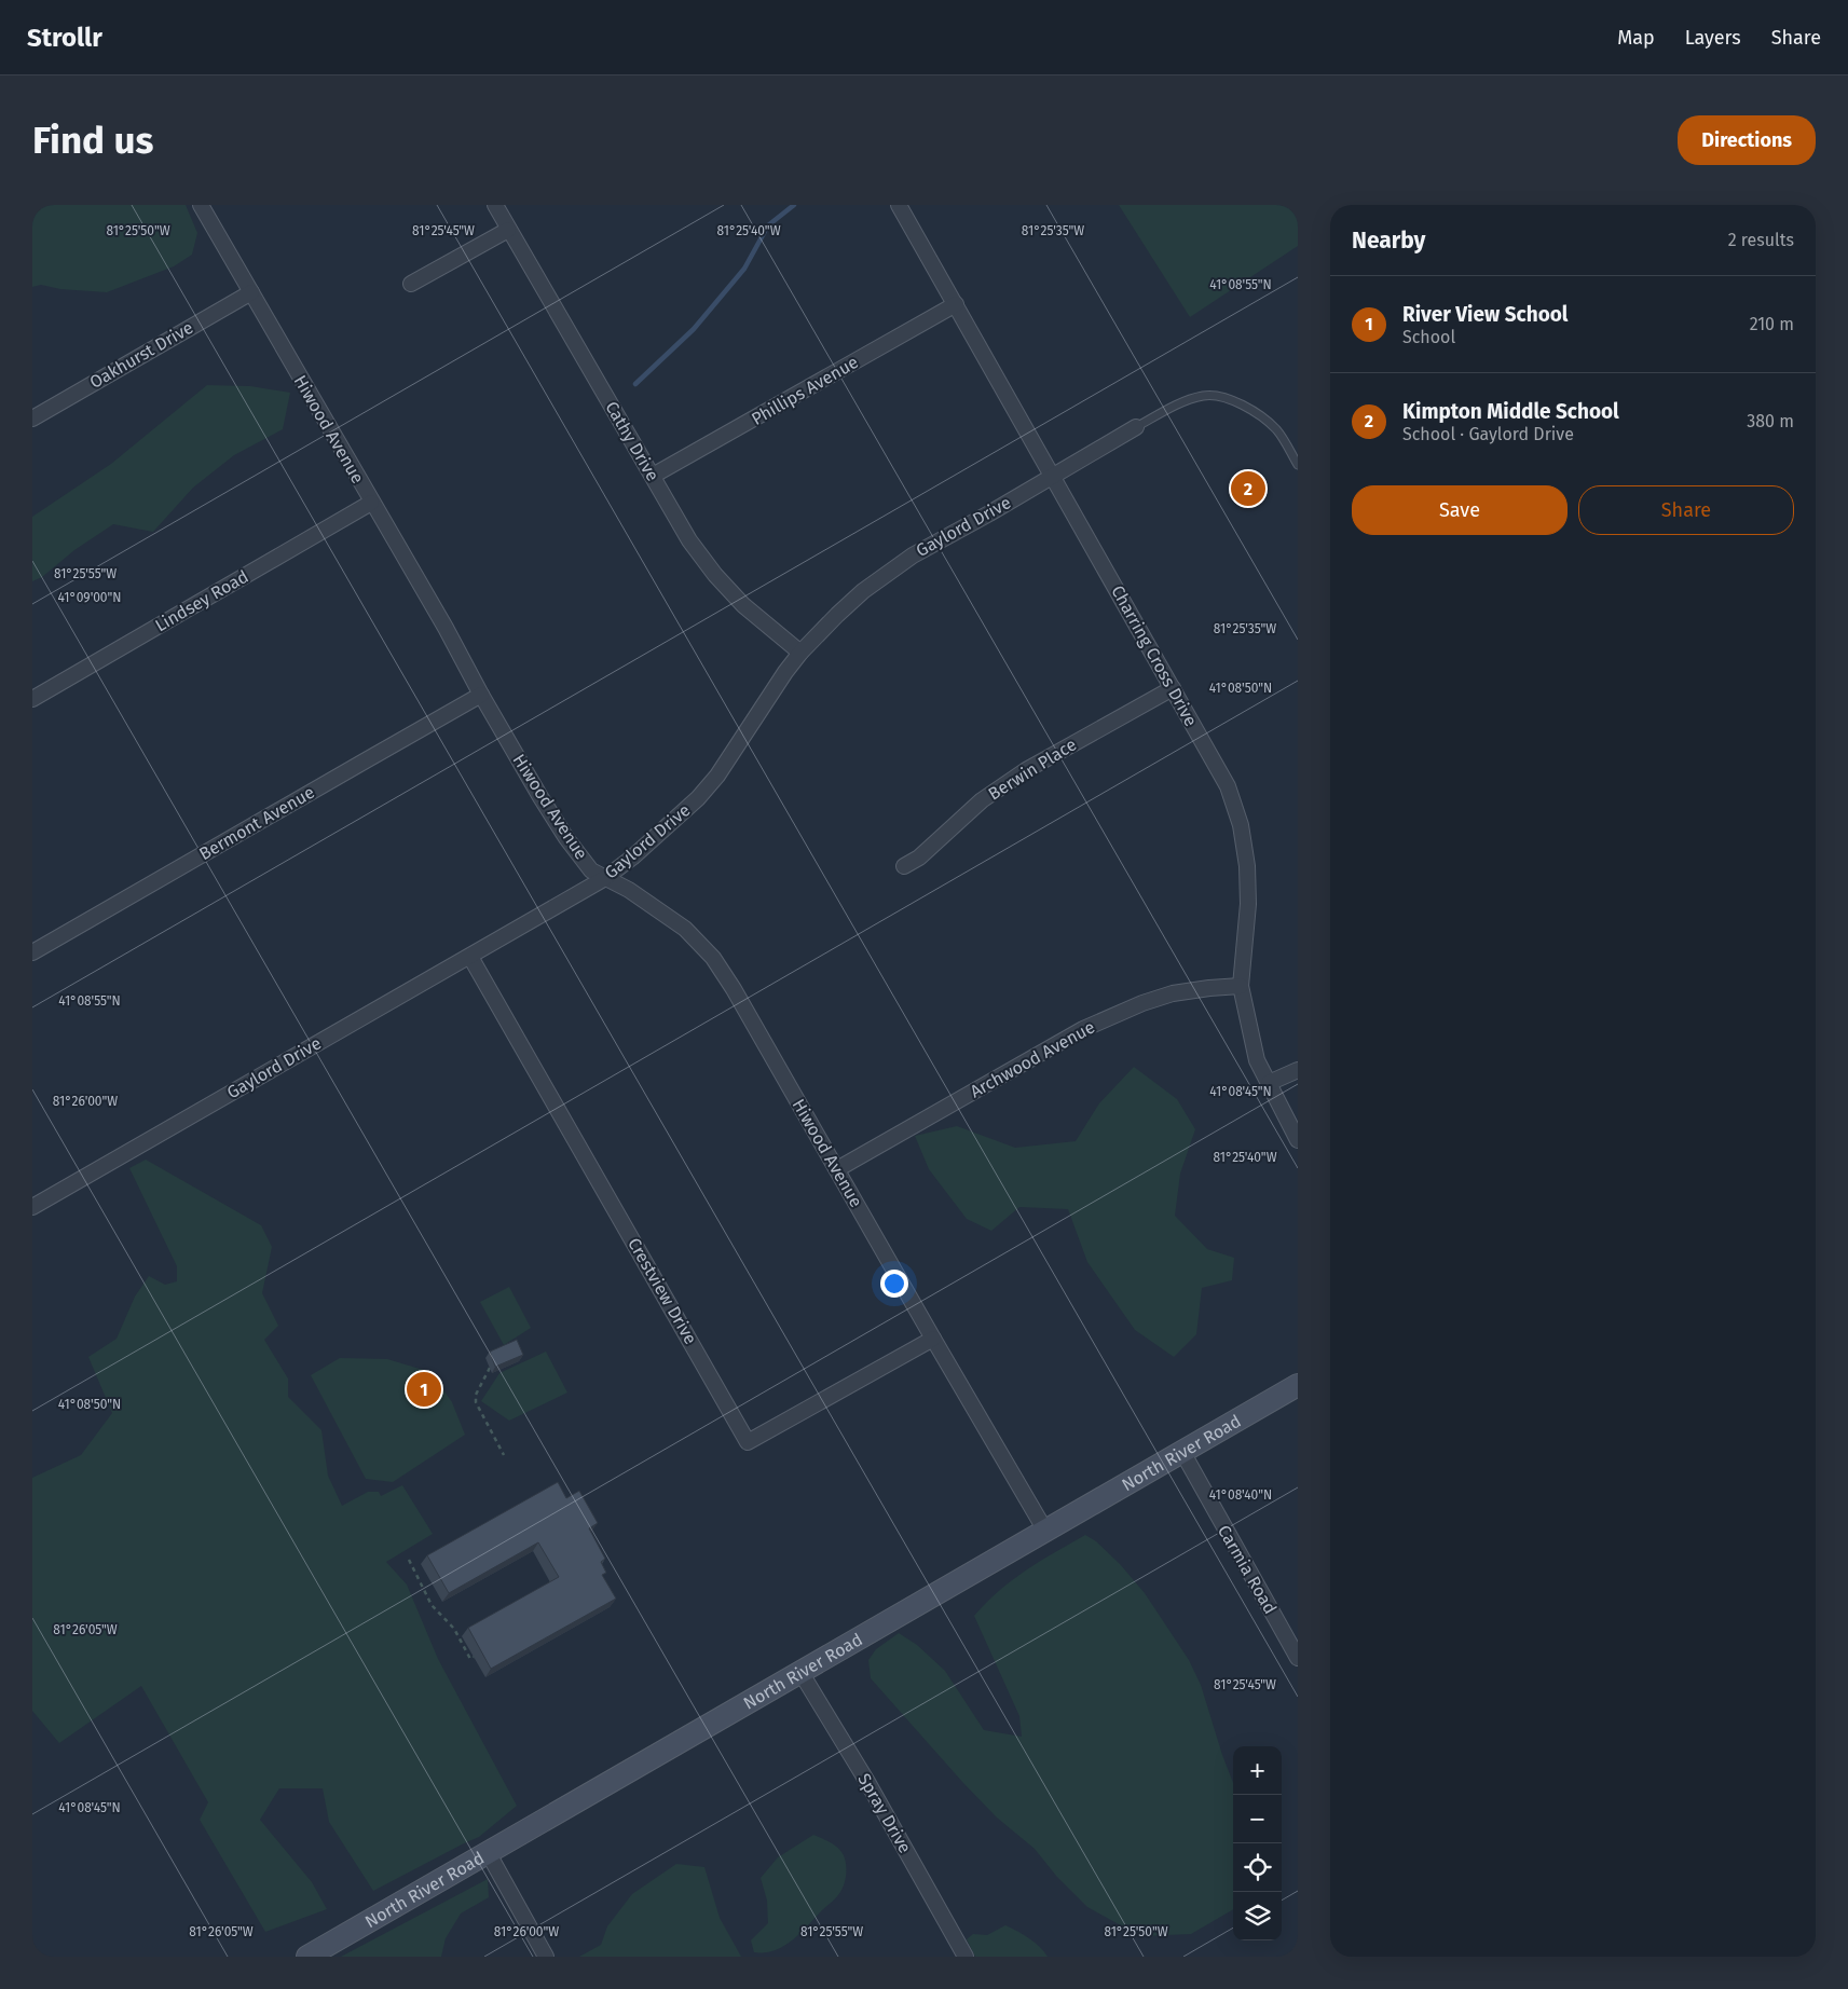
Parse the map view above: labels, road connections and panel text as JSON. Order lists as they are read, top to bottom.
{
  "streets": {
    "street": [
      "Oakhurst Drive",
      "Phillips Avenue",
      "Hiwood Avenue",
      "Cathy Drive",
      "Gaylord Drive",
      "Lindsey Road",
      "Charring Cross Drive",
      "Berwin Place",
      "Bermont Avenue",
      "Archwood Avenue",
      "Crestview Drive",
      "North River Road",
      "Carmia Road",
      "Spray Drive"
    ]
  },
  "crossings": [
    ["Oakhurst Drive", "Hiwood Avenue"],
    ["Phillips Avenue", "Cathy Drive"],
    ["Phillips Avenue", "Charring Cross Drive"],
    ["Hiwood Avenue", "Gaylord Drive"],
    ["Hiwood Avenue", "Lindsey Road"],
    ["Hiwood Avenue", "Bermont Avenue"],
    ["Hiwood Avenue", "Archwood Avenue"],
    ["Hiwood Avenue", "Crestview Drive"],
    ["Hiwood Avenue", "North River Road"],
    ["Cathy Drive", "Gaylord Drive"],
    ["Gaylord Drive", "Charring Cross Drive"],
    ["Gaylord Drive", "Crestview Drive"],
    ["Charring Cross Drive", "Berwin Place"],
    ["Charring Cross Drive", "Archwood Avenue"],
    ["North River Road", "Carmia Road"],
    ["North River Road", "Spray Drive"]
  ],
  "page": {
    "header": "Strollr",
    "nav": ["Map", "Layers", "Share"],
    "buttons": [
      "Directions",
      ["Save", "Share"]
    ],
    "title": "Find us",
    "heading": ["Nearby", "2 results"],
    "list": [
      {
        "mark": "1",
        "name": "River View School",
        "note": "School",
        "value": "210 m"
      },
      {
        "mark": "2",
        "name": "Kimpton Middle School",
        "note": "School · Gaylord Drive",
        "value": "380 m"
      }
    ],
    "pins": ["2", "1"],
    "map_buttons": ["+", "−"]
  },
  "coordinates": [
    "81°25'50\"W",
    "81°25'45\"W",
    "81°25'35\"W",
    "81°25'40\"W",
    "41°08'55\"N",
    "81°25'55\"W",
    "41°09'00\"N",
    "41°08'50\"N",
    "41°08'45\"N",
    "81°26'00\"W",
    "41°08'40\"N",
    "81°26'05\"W"
  ]
}
